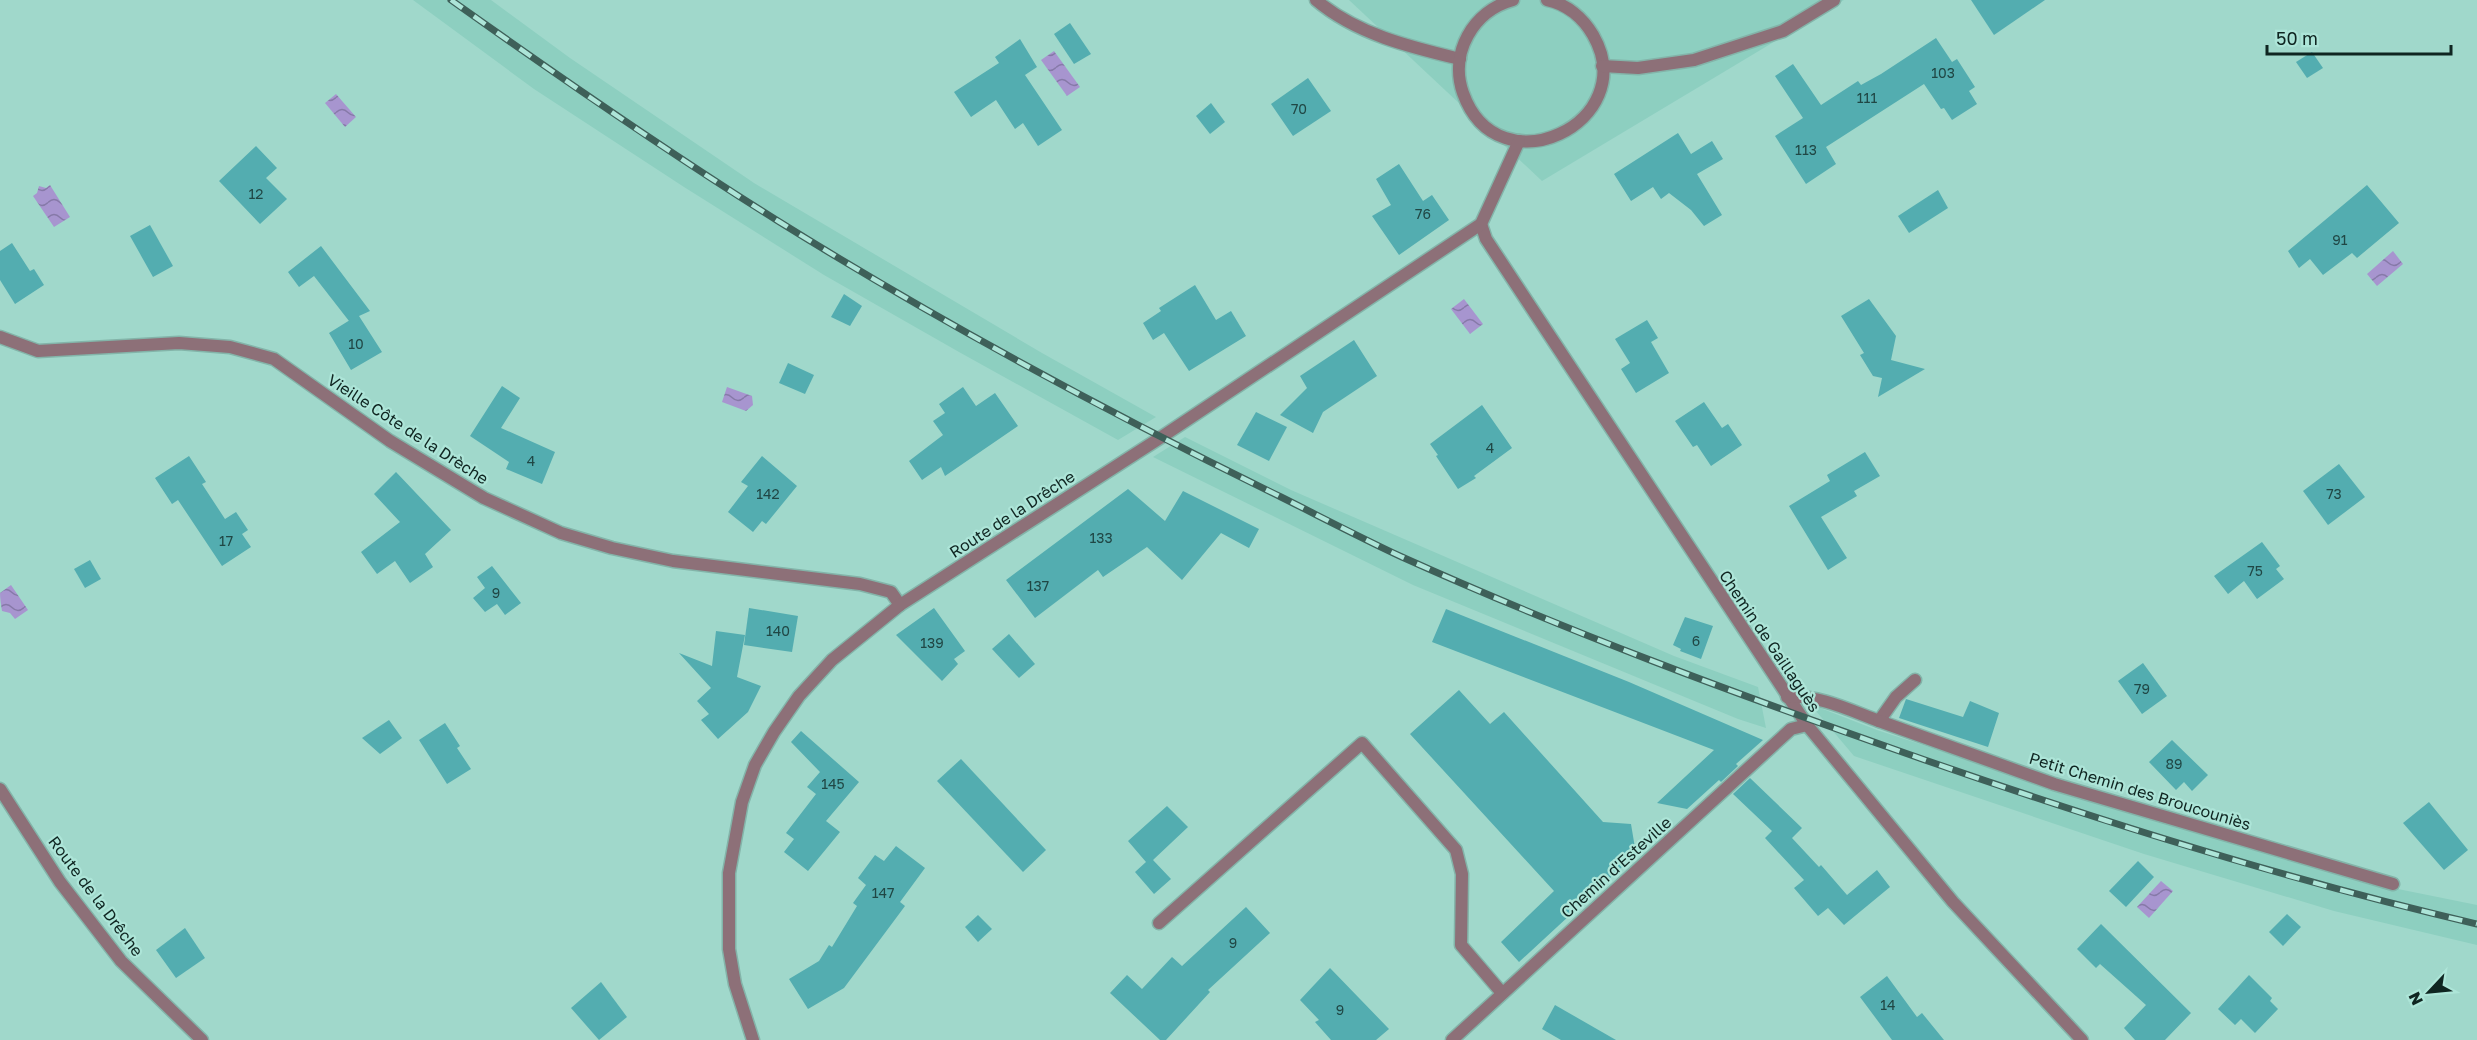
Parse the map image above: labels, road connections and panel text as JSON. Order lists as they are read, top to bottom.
{
  "streets": {
    "street": [
      "Vieille Côte de la Drèche",
      "Route de la Drêche",
      "Chemin de Gaillaguès",
      "Petit Chemin des Broucouniès",
      "Chemin d'Esteville"
    ]
  },
  "crossings": [
    ["Vieille Côte de la Drèche", "Route de la Drêche"],
    ["Route de la Drêche", "Chemin de Gaillaguès"],
    ["Chemin de Gaillaguès", "Petit Chemin des Broucouniès"],
    ["Chemin de Gaillaguès", "Chemin d'Esteville"]
  ],
  "house_numbers": [
    "103",
    "111",
    "70",
    "113",
    "12",
    "76",
    "91",
    "10",
    "4",
    "4",
    "142",
    "73",
    "133",
    "17",
    "75",
    "137",
    "9",
    "140",
    "6",
    "139",
    "79",
    "89",
    "145",
    "147",
    "9",
    "14",
    "9"
  ],
  "scale_bar": "50 m",
  "north": "bottom left"
}
